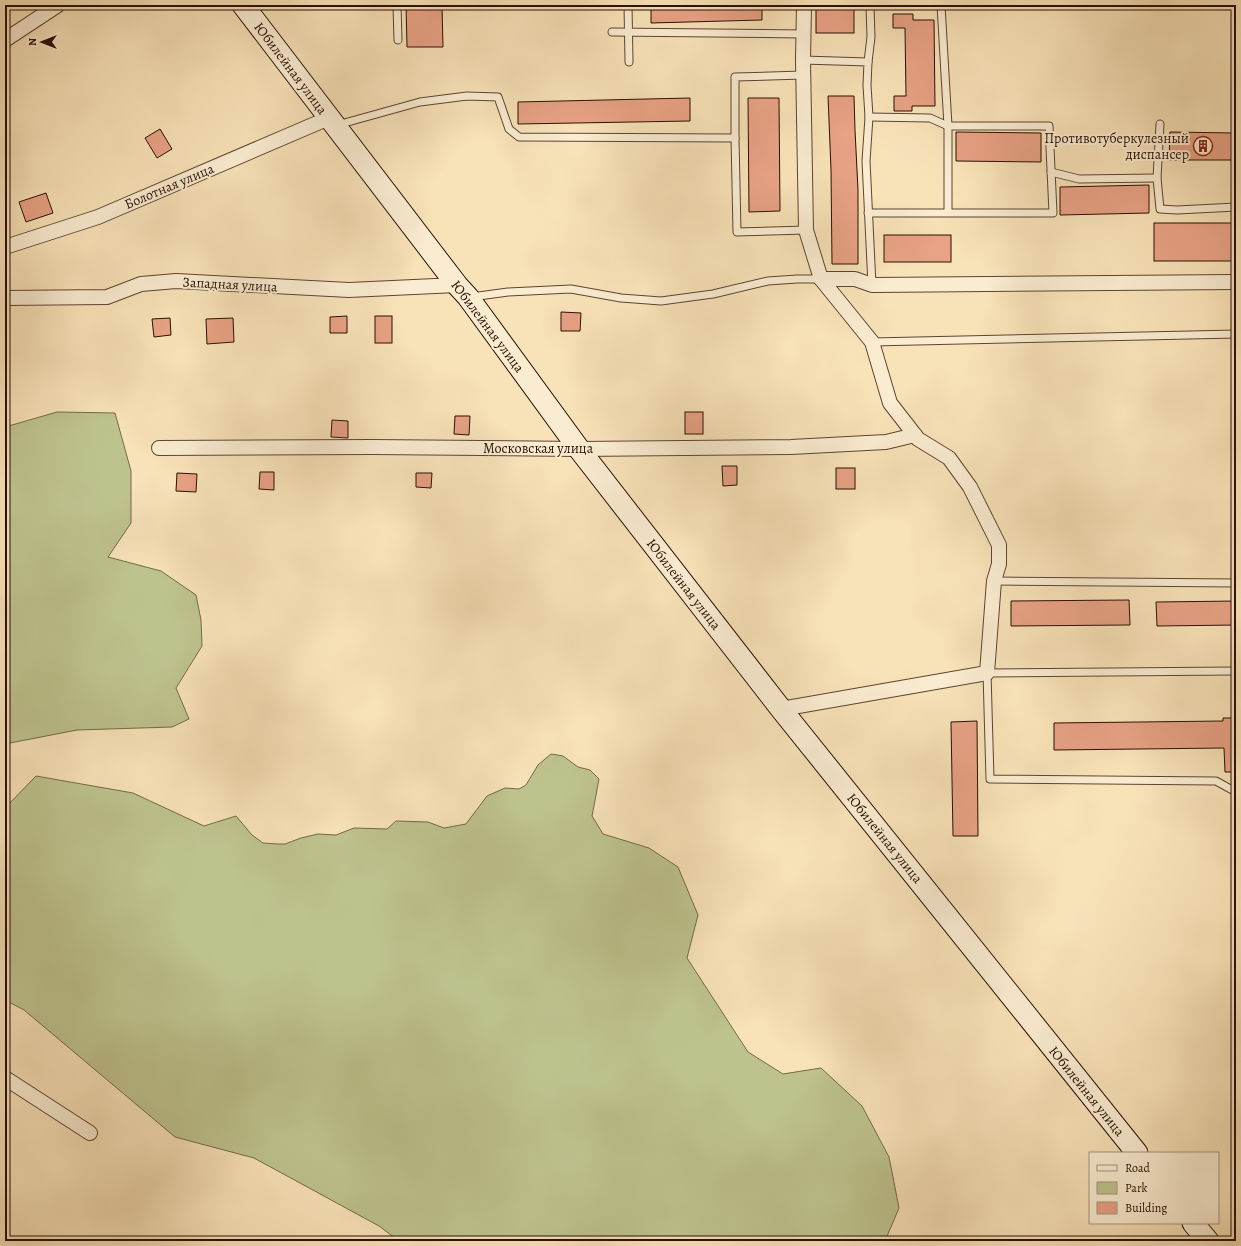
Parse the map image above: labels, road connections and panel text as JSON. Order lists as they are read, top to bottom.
{
  "streets": {
    "main road": ["Юбилейная улица"],
    "street": ["Болотная улица", "Западная улица", "Московская улица"]
  },
  "crossings": [
    ["Юбилейная улица", "Болотная улица"],
    ["Юбилейная улица", "Западная улица"],
    ["Юбилейная улица", "Московская улица"]
  ],
  "places": {
    "building": ["Противотуберкулезный диспансер"]
  },
  "legend": ["Road", "Park", "Building"],
  "north": "left"
}
